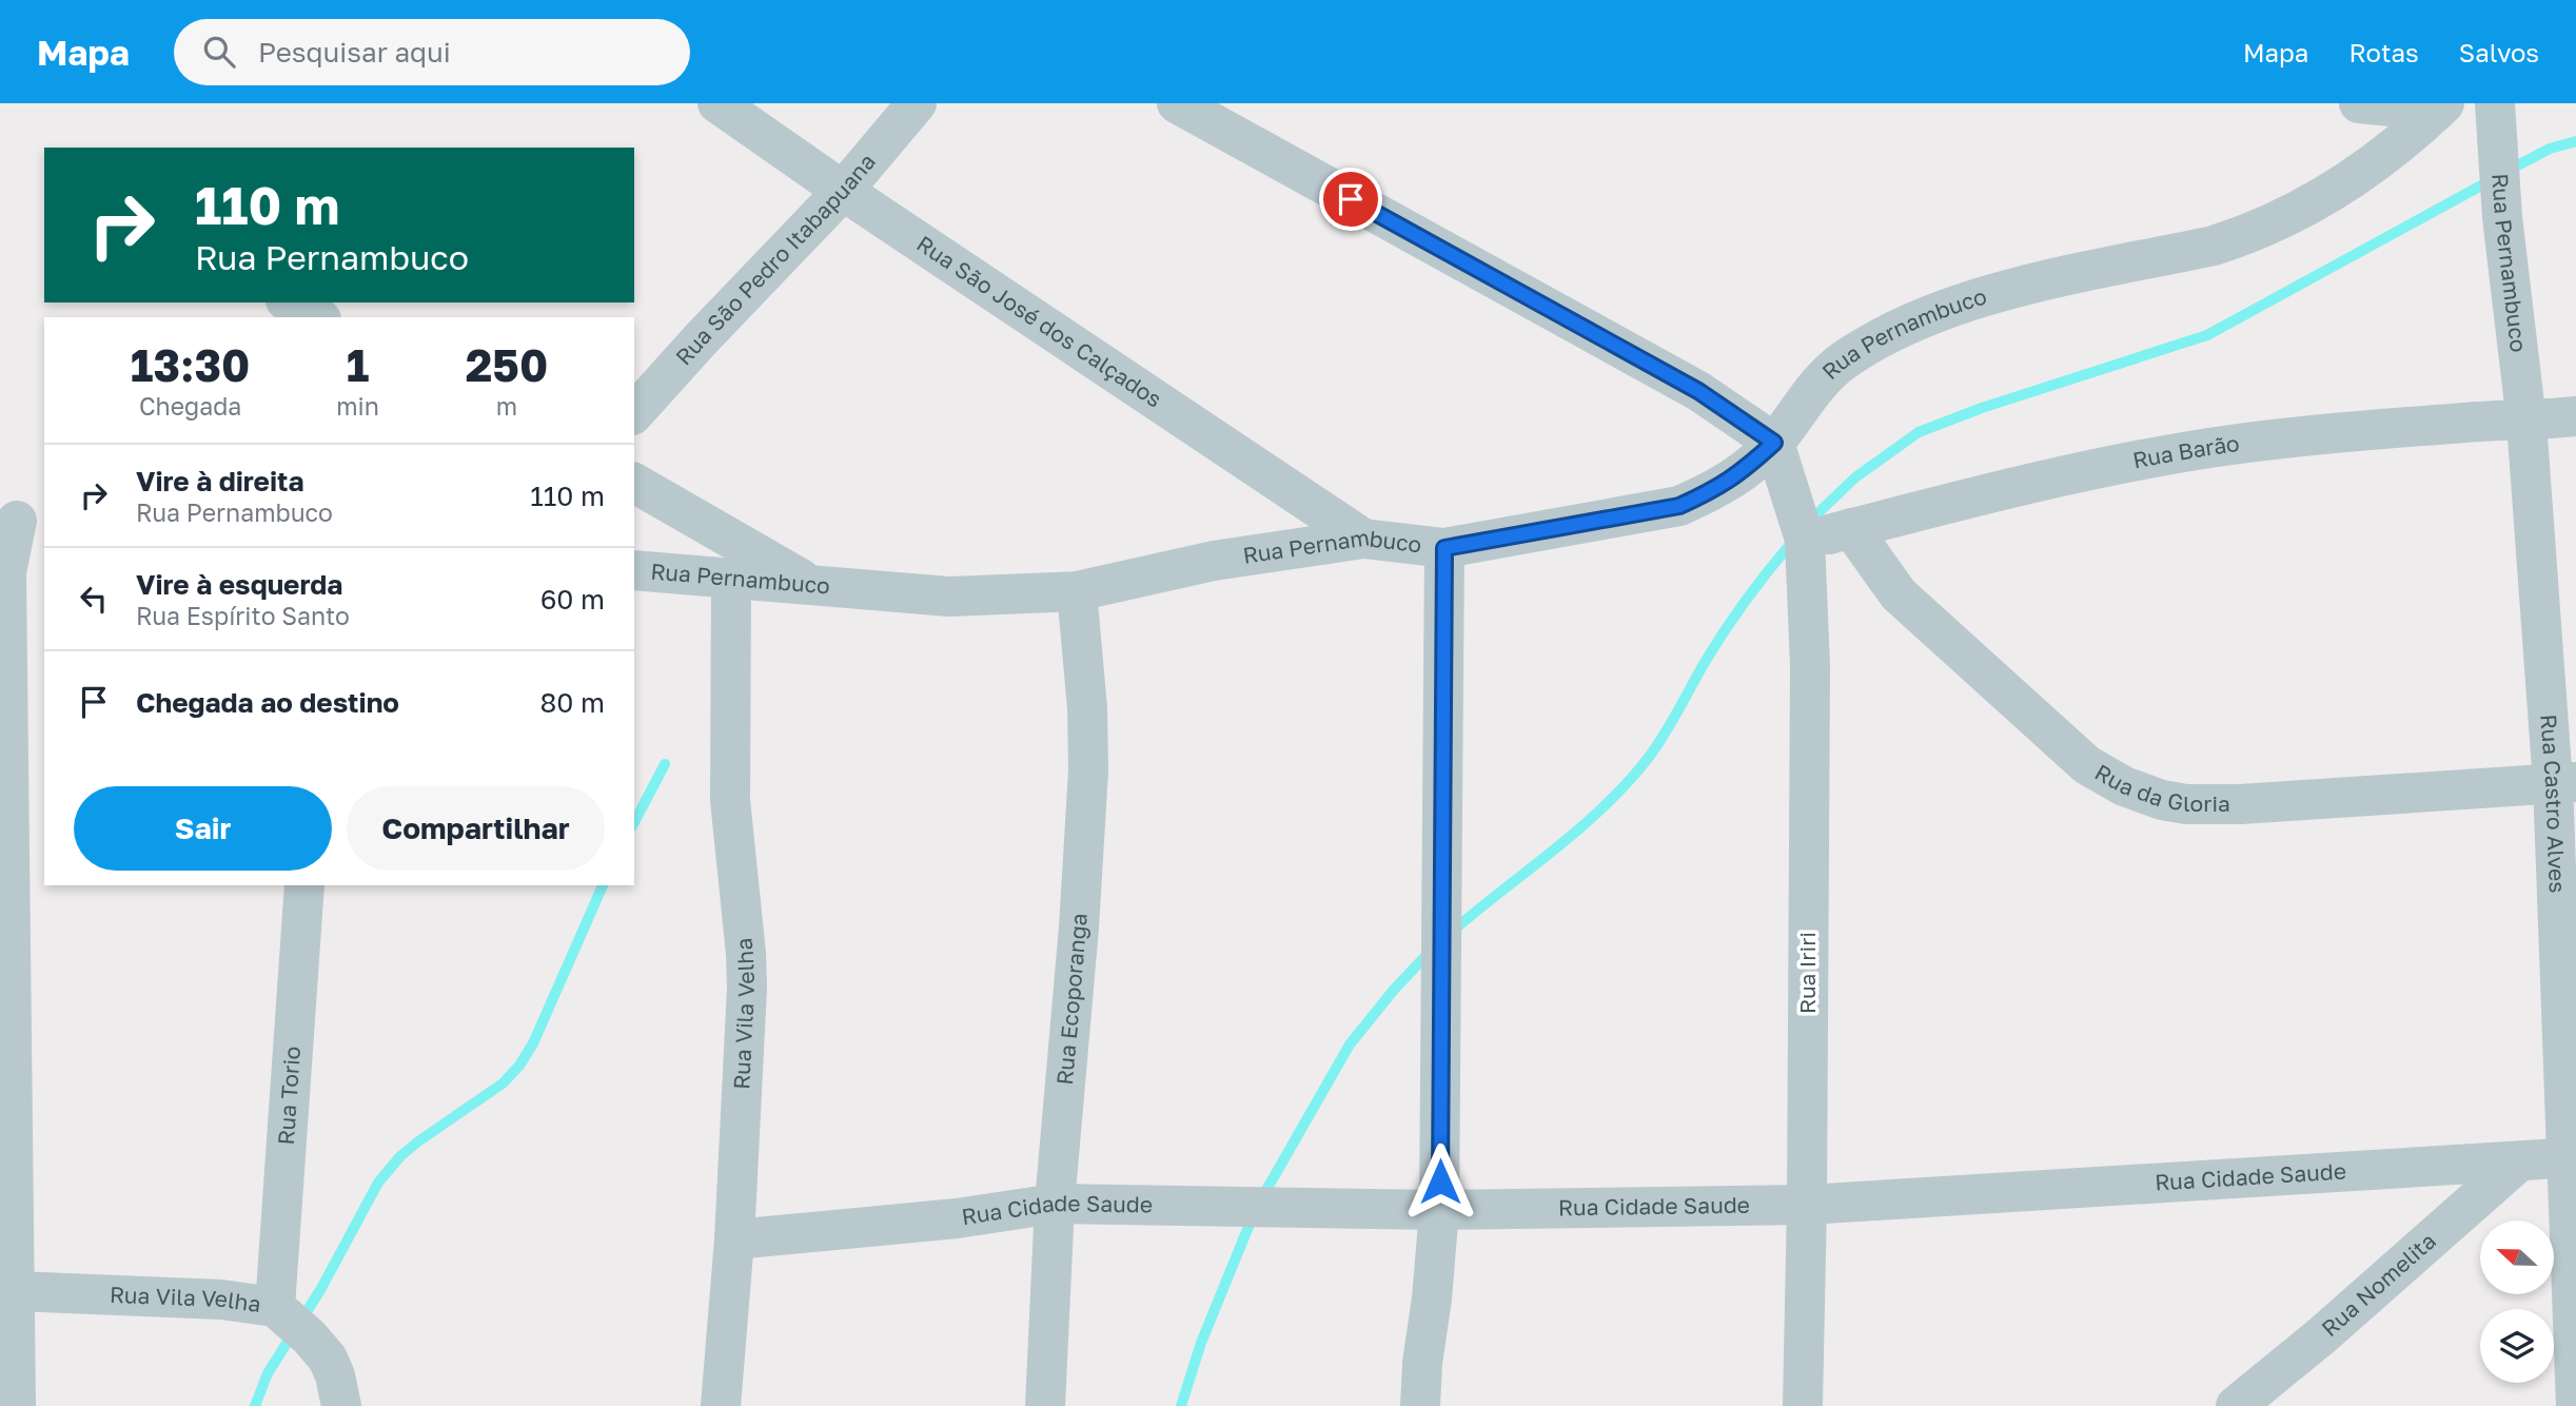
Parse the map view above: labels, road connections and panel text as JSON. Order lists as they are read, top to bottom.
{
  "streets": {
    "street": [
      "Rua São Pedro Itabapuana",
      "Rua Pernambuco",
      "Rua São José dos Calçados",
      "Rua Barão",
      "Rua da Gloria",
      "Rua Castro Alves",
      "Rua Iriri",
      "Rua Ecoporanga",
      "Rua Vila Velha",
      "Rua Torio",
      "Rua Cidade Saude",
      "Rua Nomelita"
    ]
  },
  "crossings": [
    ["Rua São Pedro Itabapuana", "Rua São José dos Calçados"],
    ["Rua Pernambuco", "Rua São José dos Calçados"],
    ["Rua Pernambuco", "Rua Barão"],
    ["Rua Pernambuco", "Rua Castro Alves"],
    ["Rua Pernambuco", "Rua Iriri"],
    ["Rua Pernambuco", "Rua Ecoporanga"],
    ["Rua Pernambuco", "Rua Vila Velha"],
    ["Rua Barão", "Rua da Gloria"],
    ["Rua Barão", "Rua Castro Alves"],
    ["Rua Barão", "Rua Iriri"],
    ["Rua da Gloria", "Rua Castro Alves"],
    ["Rua Castro Alves", "Rua Cidade Saude"],
    ["Rua Iriri", "Rua Cidade Saude"],
    ["Rua Ecoporanga", "Rua Cidade Saude"],
    ["Rua Vila Velha", "Rua Torio"],
    ["Rua Vila Velha", "Rua Cidade Saude"],
    ["Rua Cidade Saude", "Rua Nomelita"]
  ],
  "north": "left",
  "page": {
    "header": "Mapa",
    "search": "Pesquisar aqui",
    "nav": ["Mapa", "Rotas", "Salvos"],
    "turn": ["110 m", "Rua Pernambuco"],
    "eta": [
      "13:30",
      "Chegada",
      "1",
      "min",
      "250",
      "m"
    ],
    "list": [
      {
        "name": "Vire à direita",
        "note": "Rua Pernambuco",
        "value": "110 m"
      },
      {
        "name": "Vire à esquerda",
        "note": "Rua Espírito Santo",
        "value": "60 m"
      },
      {
        "name": "Chegada ao destino",
        "value": "80 m"
      }
    ],
    "buttons": ["Sair", "Compartilhar"]
  }
}
